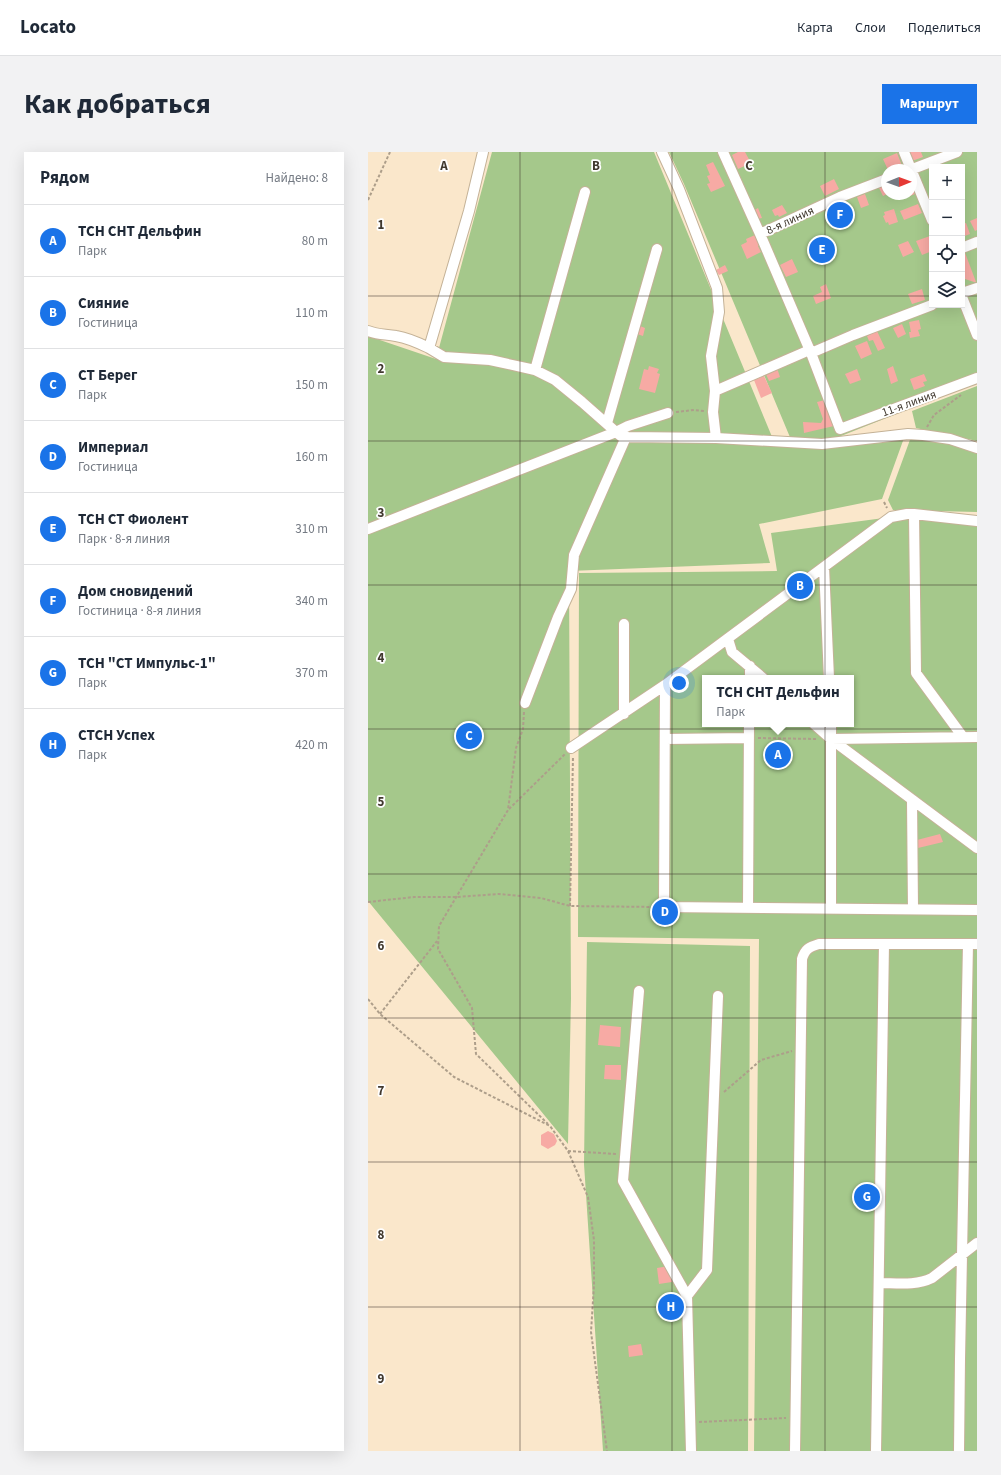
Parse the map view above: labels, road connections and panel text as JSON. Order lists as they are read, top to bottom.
{
  "streets": {
    "street": ["8-я линия", "11-я линия"]
  },
  "north": "right",
  "page": {
    "header": "Locato",
    "nav": ["Карта", "Слои", "Поделиться"],
    "title": "Как добраться",
    "buttons": "Маршрут",
    "heading": ["Рядом", "Найдено: 8"],
    "map_buttons": ["+", "−"],
    "pins": [
      "F",
      "E",
      "B",
      "C",
      "A",
      "D",
      "G",
      "H"
    ],
    "list": [
      {
        "mark": "A",
        "name": "ТСН СНТ Дельфин",
        "note": "Парк",
        "value": "80 m"
      },
      {
        "mark": "B",
        "name": "Сияние",
        "note": "Гостиница",
        "value": "110 m"
      },
      {
        "mark": "C",
        "name": "СТ Берег",
        "note": "Парк",
        "value": "150 m"
      },
      {
        "mark": "D",
        "name": "Империал",
        "note": "Гостиница",
        "value": "160 m"
      },
      {
        "mark": "E",
        "name": "ТСН СТ Фиолент",
        "note": "Парк · 8-я линия",
        "value": "310 m"
      },
      {
        "mark": "F",
        "name": "Дом сновидений",
        "note": "Гостиница · 8-я линия",
        "value": "340 m"
      },
      {
        "mark": "G",
        "name": "ТСН \"СТ Импульс-1\"",
        "note": "Парк",
        "value": "370 m"
      },
      {
        "mark": "H",
        "name": "СТСН Успех",
        "note": "Парк",
        "value": "420 m"
      }
    ],
    "popup": ["ТСН СНТ Дельфин", "Парк"]
  },
  "grid": {
    "columns": ["A", "B", "C"],
    "rows": [
      "1",
      "2",
      "3",
      "4",
      "5",
      "6",
      "7",
      "8",
      "9"
    ]
  }
}
